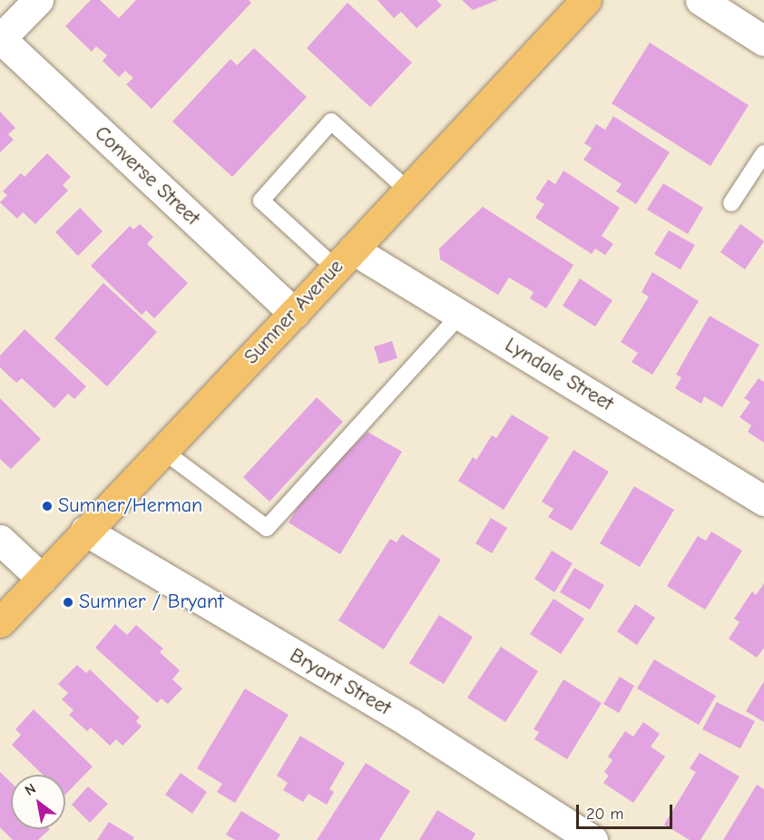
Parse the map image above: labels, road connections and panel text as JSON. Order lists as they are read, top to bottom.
{
  "streets": {
    "main road": ["Sumner Avenue"],
    "street": ["Converse Street", "Lyndale Street", "Bryant Street"]
  },
  "crossings": [
    ["Converse Street", "Sumner Avenue"],
    ["Sumner Avenue", "Lyndale Street"],
    ["Sumner Avenue", "Bryant Street"]
  ],
  "places": ["Sumner/Herman", "Sumner / Bryant"],
  "scale_bar": "20 m",
  "north": "top left"
}
